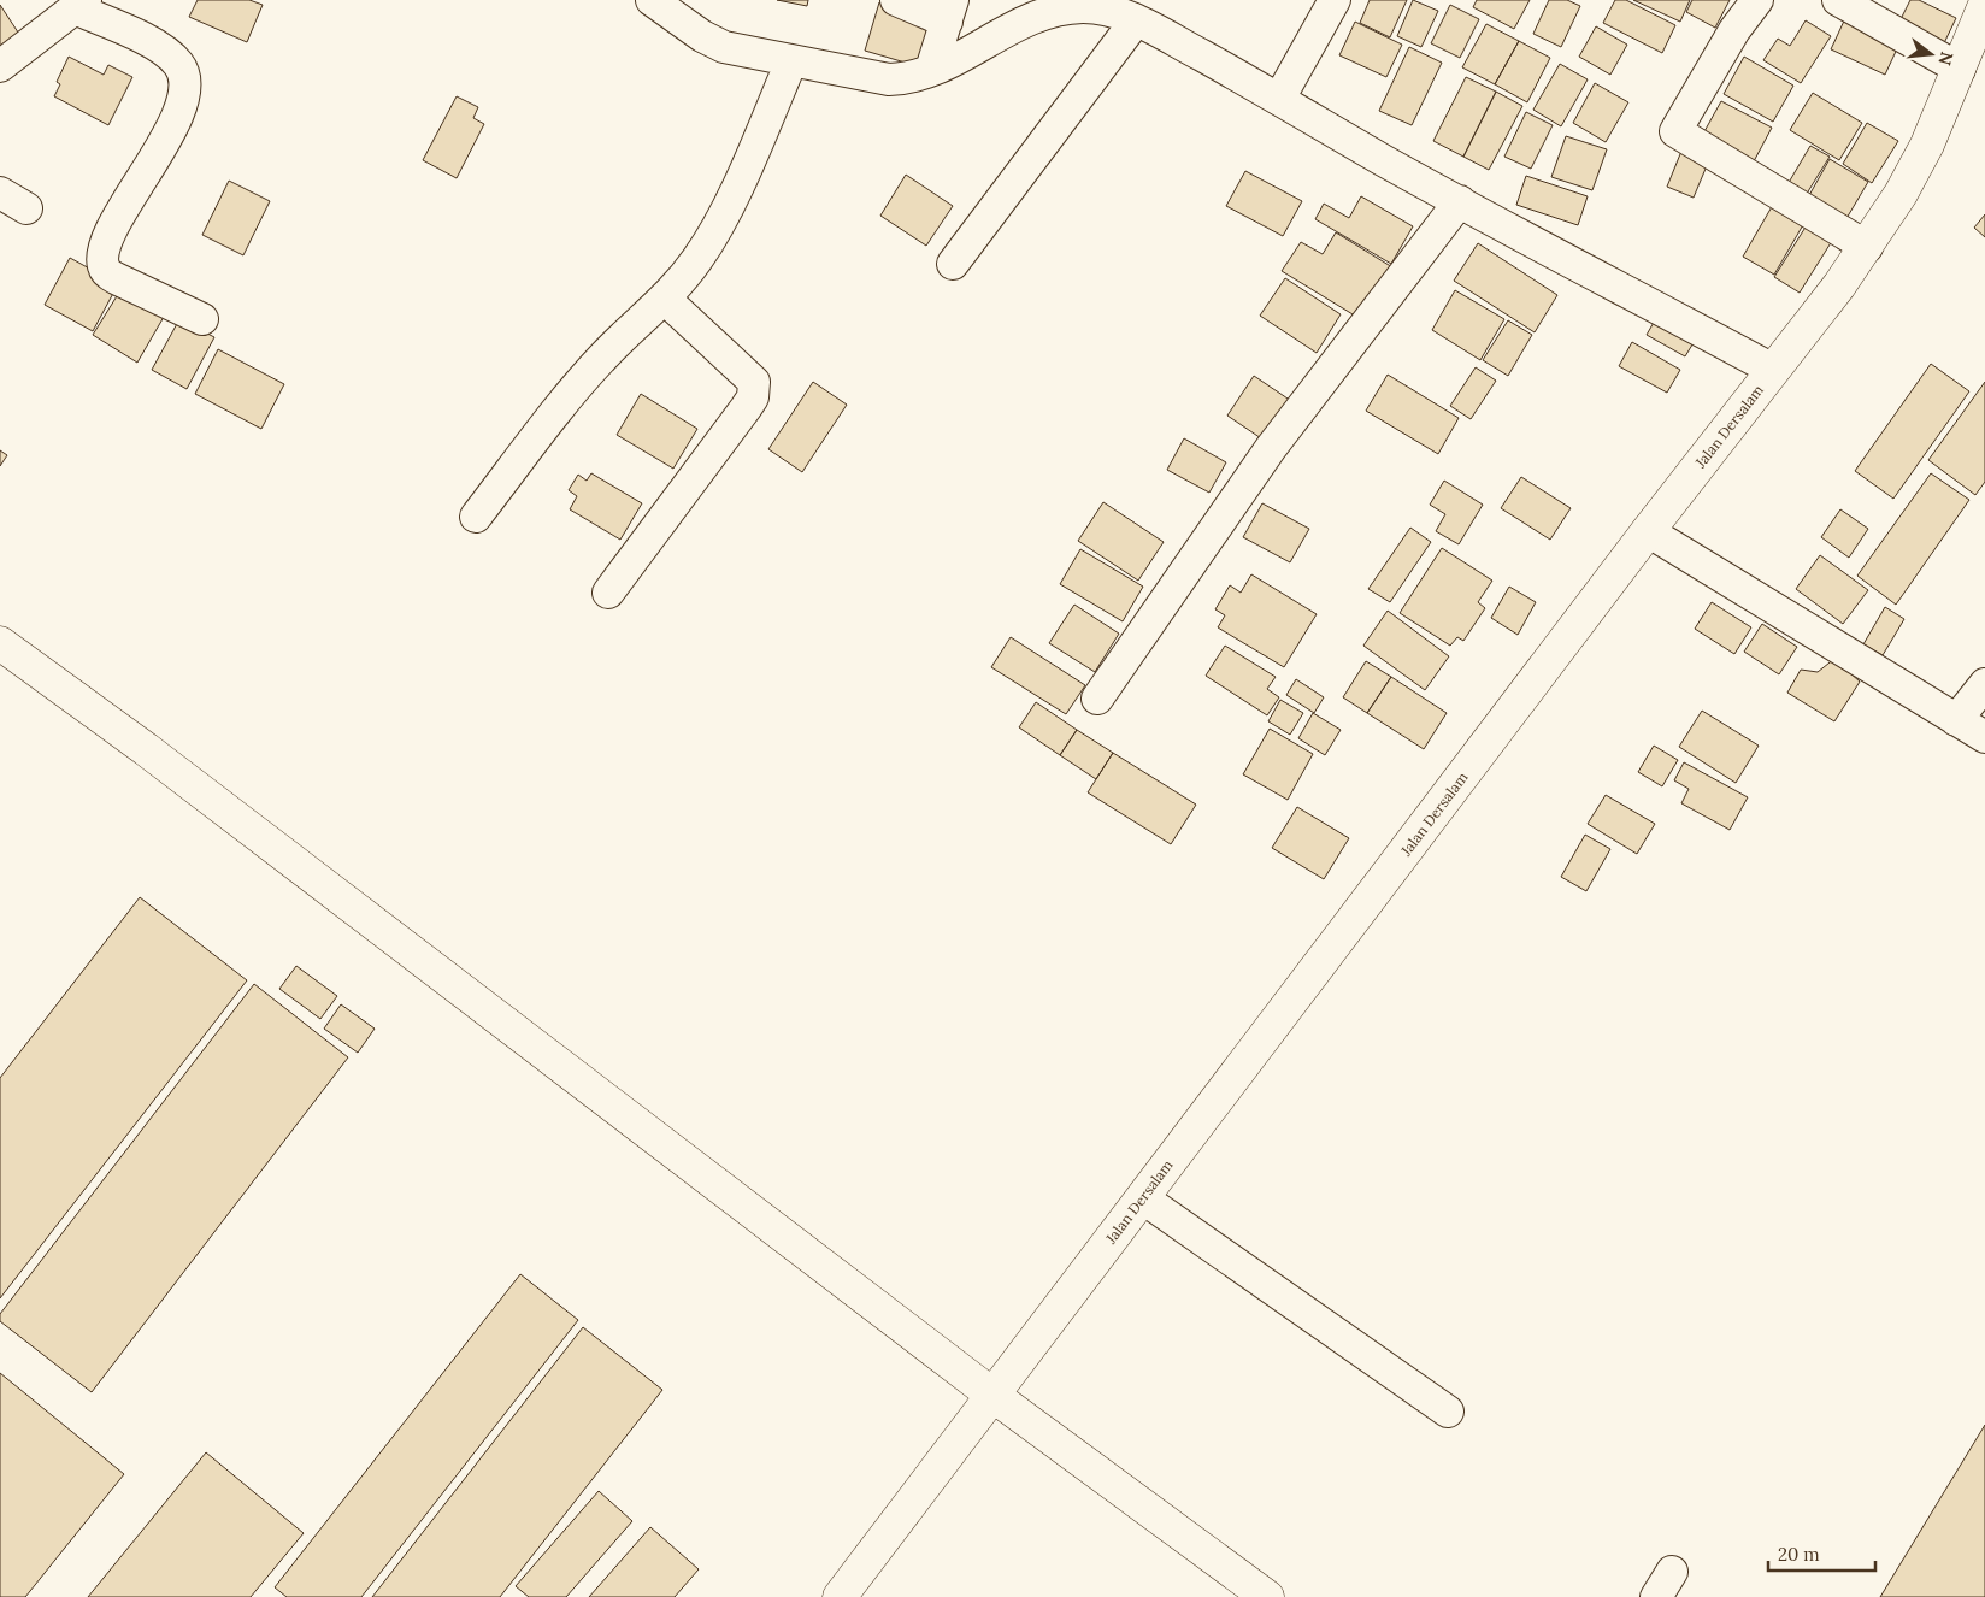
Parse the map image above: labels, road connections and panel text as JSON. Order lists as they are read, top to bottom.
{
  "streets": {
    "main road": ["Jalan Dersalam"]
  },
  "scale_bar": "20 m",
  "north": "right"
}
